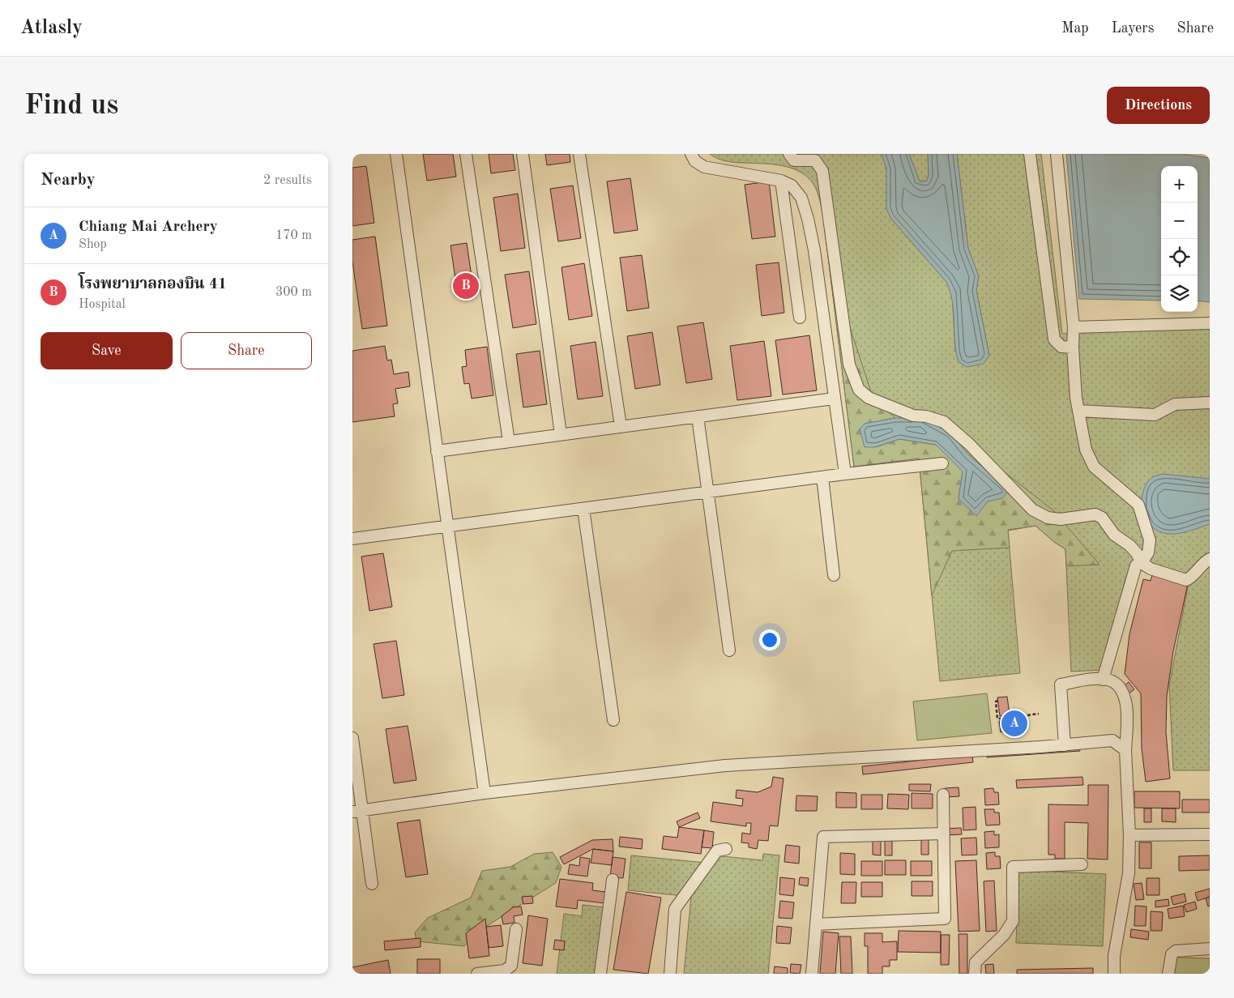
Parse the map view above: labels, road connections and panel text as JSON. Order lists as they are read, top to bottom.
{
  "page": {
    "header": "Atlasly",
    "nav": ["Map", "Layers", "Share"],
    "buttons": [
      "Directions",
      ["Save", "Share"]
    ],
    "title": "Find us",
    "heading": ["Nearby", "2 results"],
    "map_buttons": ["+", "−"],
    "list": [
      {
        "mark": "A",
        "name": "Chiang Mai Archery",
        "note": "Shop",
        "value": "170 m"
      },
      {
        "mark": "B",
        "name": "โรงพยาบาลกองบิน 41",
        "note": "Hospital",
        "value": "300 m"
      }
    ],
    "pins": ["B", "A"]
  }
}
